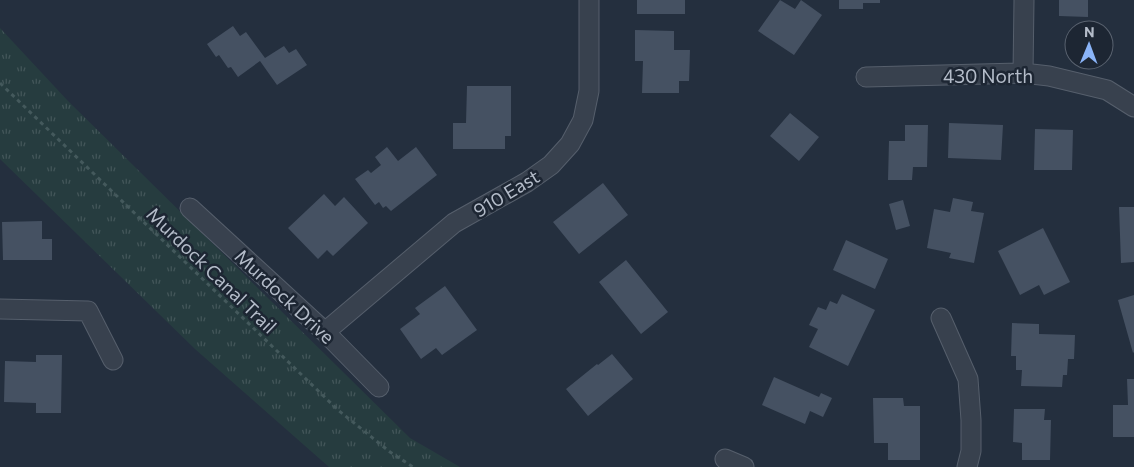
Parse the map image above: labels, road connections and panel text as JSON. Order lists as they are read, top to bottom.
{
  "streets": {
    "street": ["430 North", "910 East", "Murdock Drive"],
    "path": ["Murdock Canal Trail"]
  },
  "crossings": [
    ["910 East", "Murdock Drive"]
  ],
  "north": "top"
}
